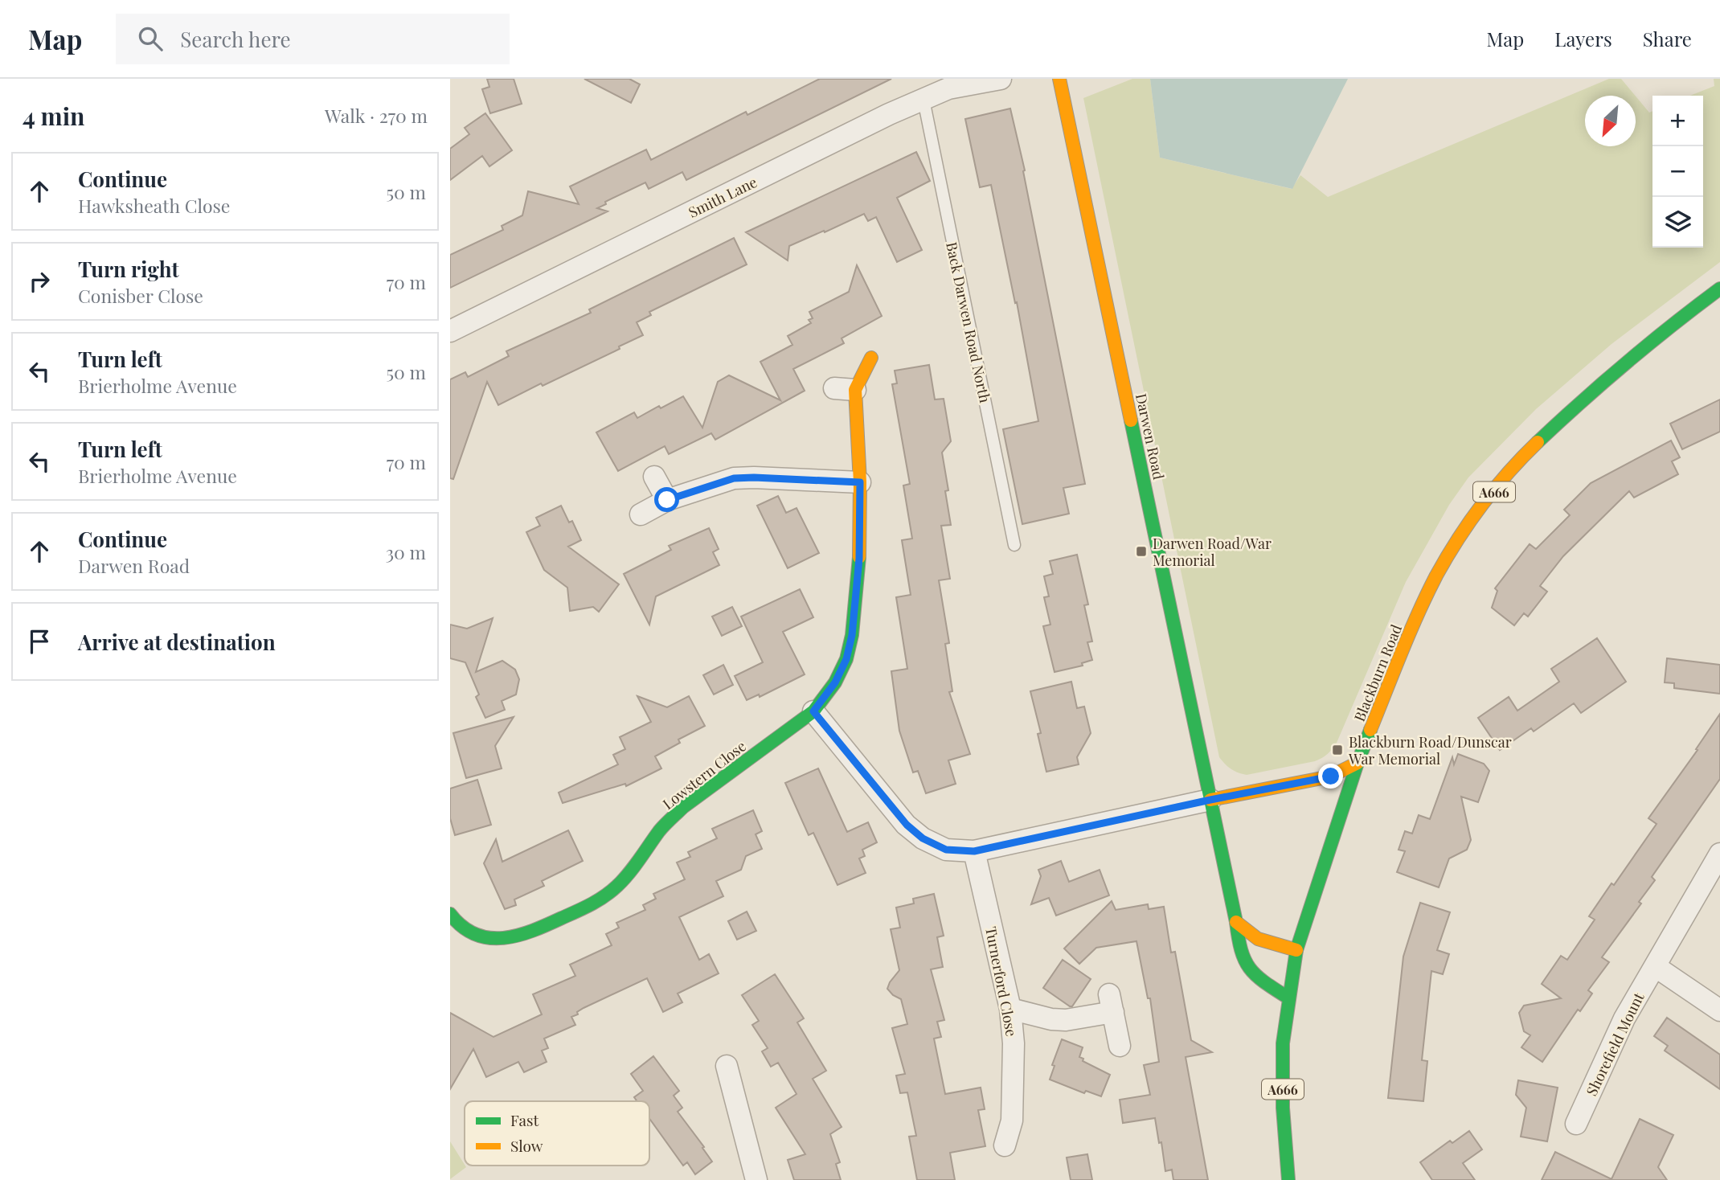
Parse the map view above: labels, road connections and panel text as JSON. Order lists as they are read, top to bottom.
{
  "streets": {
    "main road": [
      "Darwen Road",
      "A666",
      "Blackburn Road",
      "Lowstern Close"
    ],
    "street": ["Smith Lane", "Turnerford Close", "Shorefield Mount"],
    "lane": ["Back Darwen Road North"]
  },
  "crossings": [
    ["Smith Lane", "Back Darwen Road North"],
    ["Darwen Road", "Blackburn Road"]
  ],
  "places": {
    "transit": ["Darwen Road/War Memorial", "Blackburn Road/Dunscar War Memorial"]
  },
  "legend": ["Fast", "Slow"],
  "north": "bottom left",
  "page": {
    "header": "Map",
    "search": "Search here",
    "nav": ["Map", "Layers", "Share"],
    "heading": ["4 min", "Walk · 270 m"],
    "map_buttons": ["+", "−"],
    "list": [
      ["Continue", "Hawksheath Close", "50 m"],
      ["Turn right", "Conisber Close", "70 m"],
      ["Turn left", "Brierholme Avenue", "50 m"],
      ["Turn left", "Brierholme Avenue", "70 m"],
      ["Continue", "Darwen Road", "30 m"],
      "Arrive at destination"
    ]
  }
}
